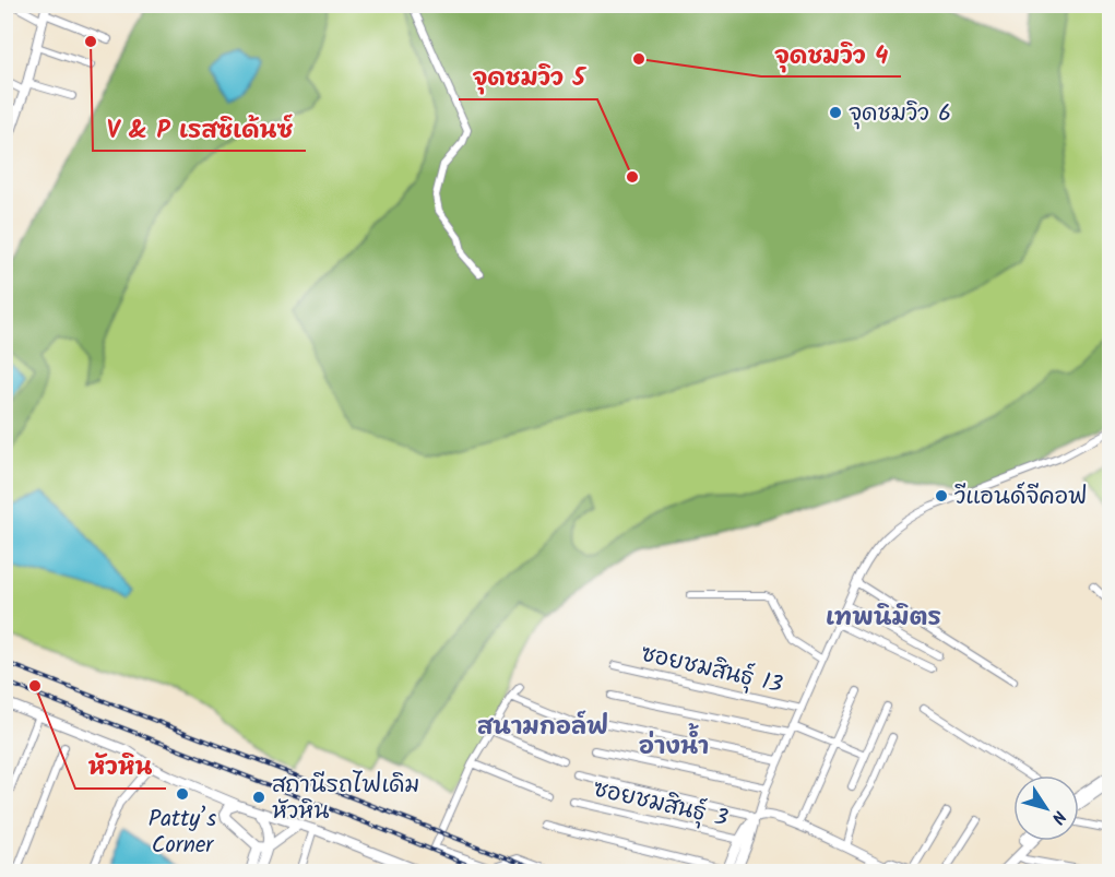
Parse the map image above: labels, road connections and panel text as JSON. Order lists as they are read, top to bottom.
{
  "streets": {
    "street": ["ซอยชมสินธุ์ 13", "ซอยชมสินธุ์ 3"]
  },
  "districts": ["เทพนิมิตร", "สนามกอล์ฟ", "อ่างน้ำ"],
  "places": [
    "V & P เรสซิเด้นซ์",
    "จุดชมวิว 4",
    "จุดชมวิว 6",
    "จุดชมวิว 5",
    "วีแอนด์จีคอฟ",
    "หัวหิน",
    "Patty’s Corner",
    "สถานีรถไฟเดิม หัวหิน"
  ],
  "north": "bottom right"
}
